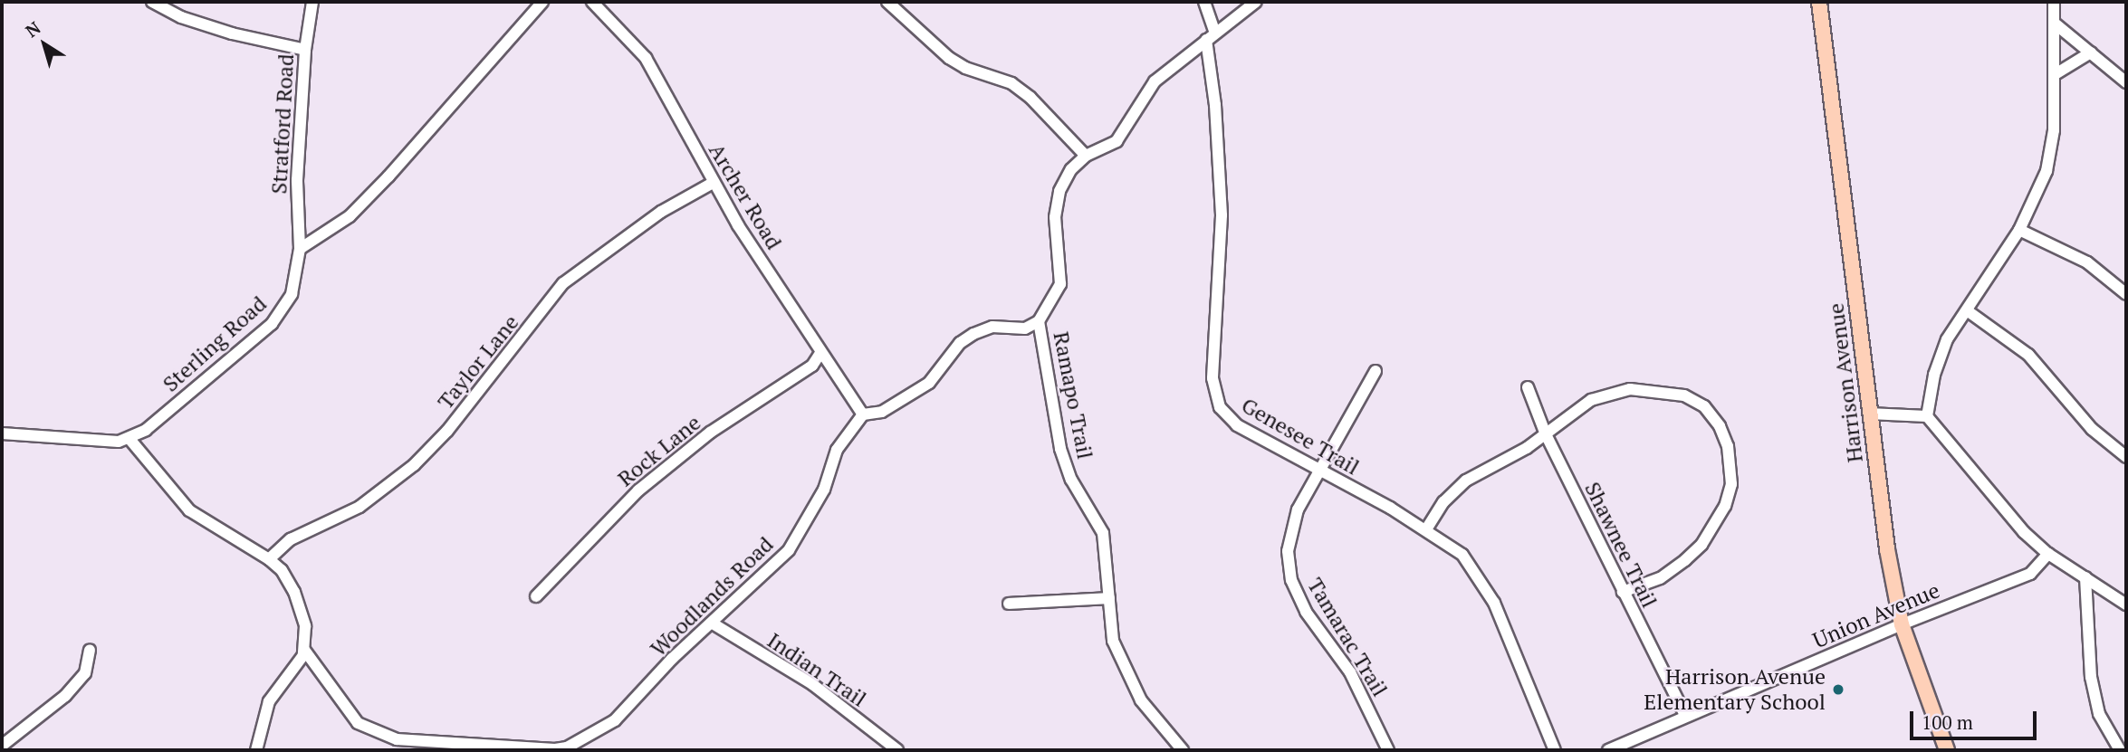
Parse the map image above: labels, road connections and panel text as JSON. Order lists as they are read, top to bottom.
{
  "streets": {
    "main road": ["Harrison Avenue"],
    "street": [
      "Stratford Road",
      "Archer Road",
      "Sterling Road",
      "Taylor Lane",
      "Ramapo Trail",
      "Genesee Trail",
      "Rock Lane",
      "Shawnee Trail",
      "Woodlands Road",
      "Union Avenue",
      "Tamarac Trail",
      "Indian Trail"
    ]
  },
  "crossings": [
    ["Stratford Road", "Sterling Road"],
    ["Archer Road", "Taylor Lane"],
    ["Archer Road", "Rock Lane"],
    ["Archer Road", "Woodlands Road"],
    ["Harrison Avenue", "Union Avenue"],
    ["Genesee Trail", "Tamarac Trail"],
    ["Shawnee Trail", "Union Avenue"],
    ["Woodlands Road", "Indian Trail"]
  ],
  "places": ["Harrison Avenue Elementary School"],
  "scale_bar": "100 m",
  "north": "top left"
}
